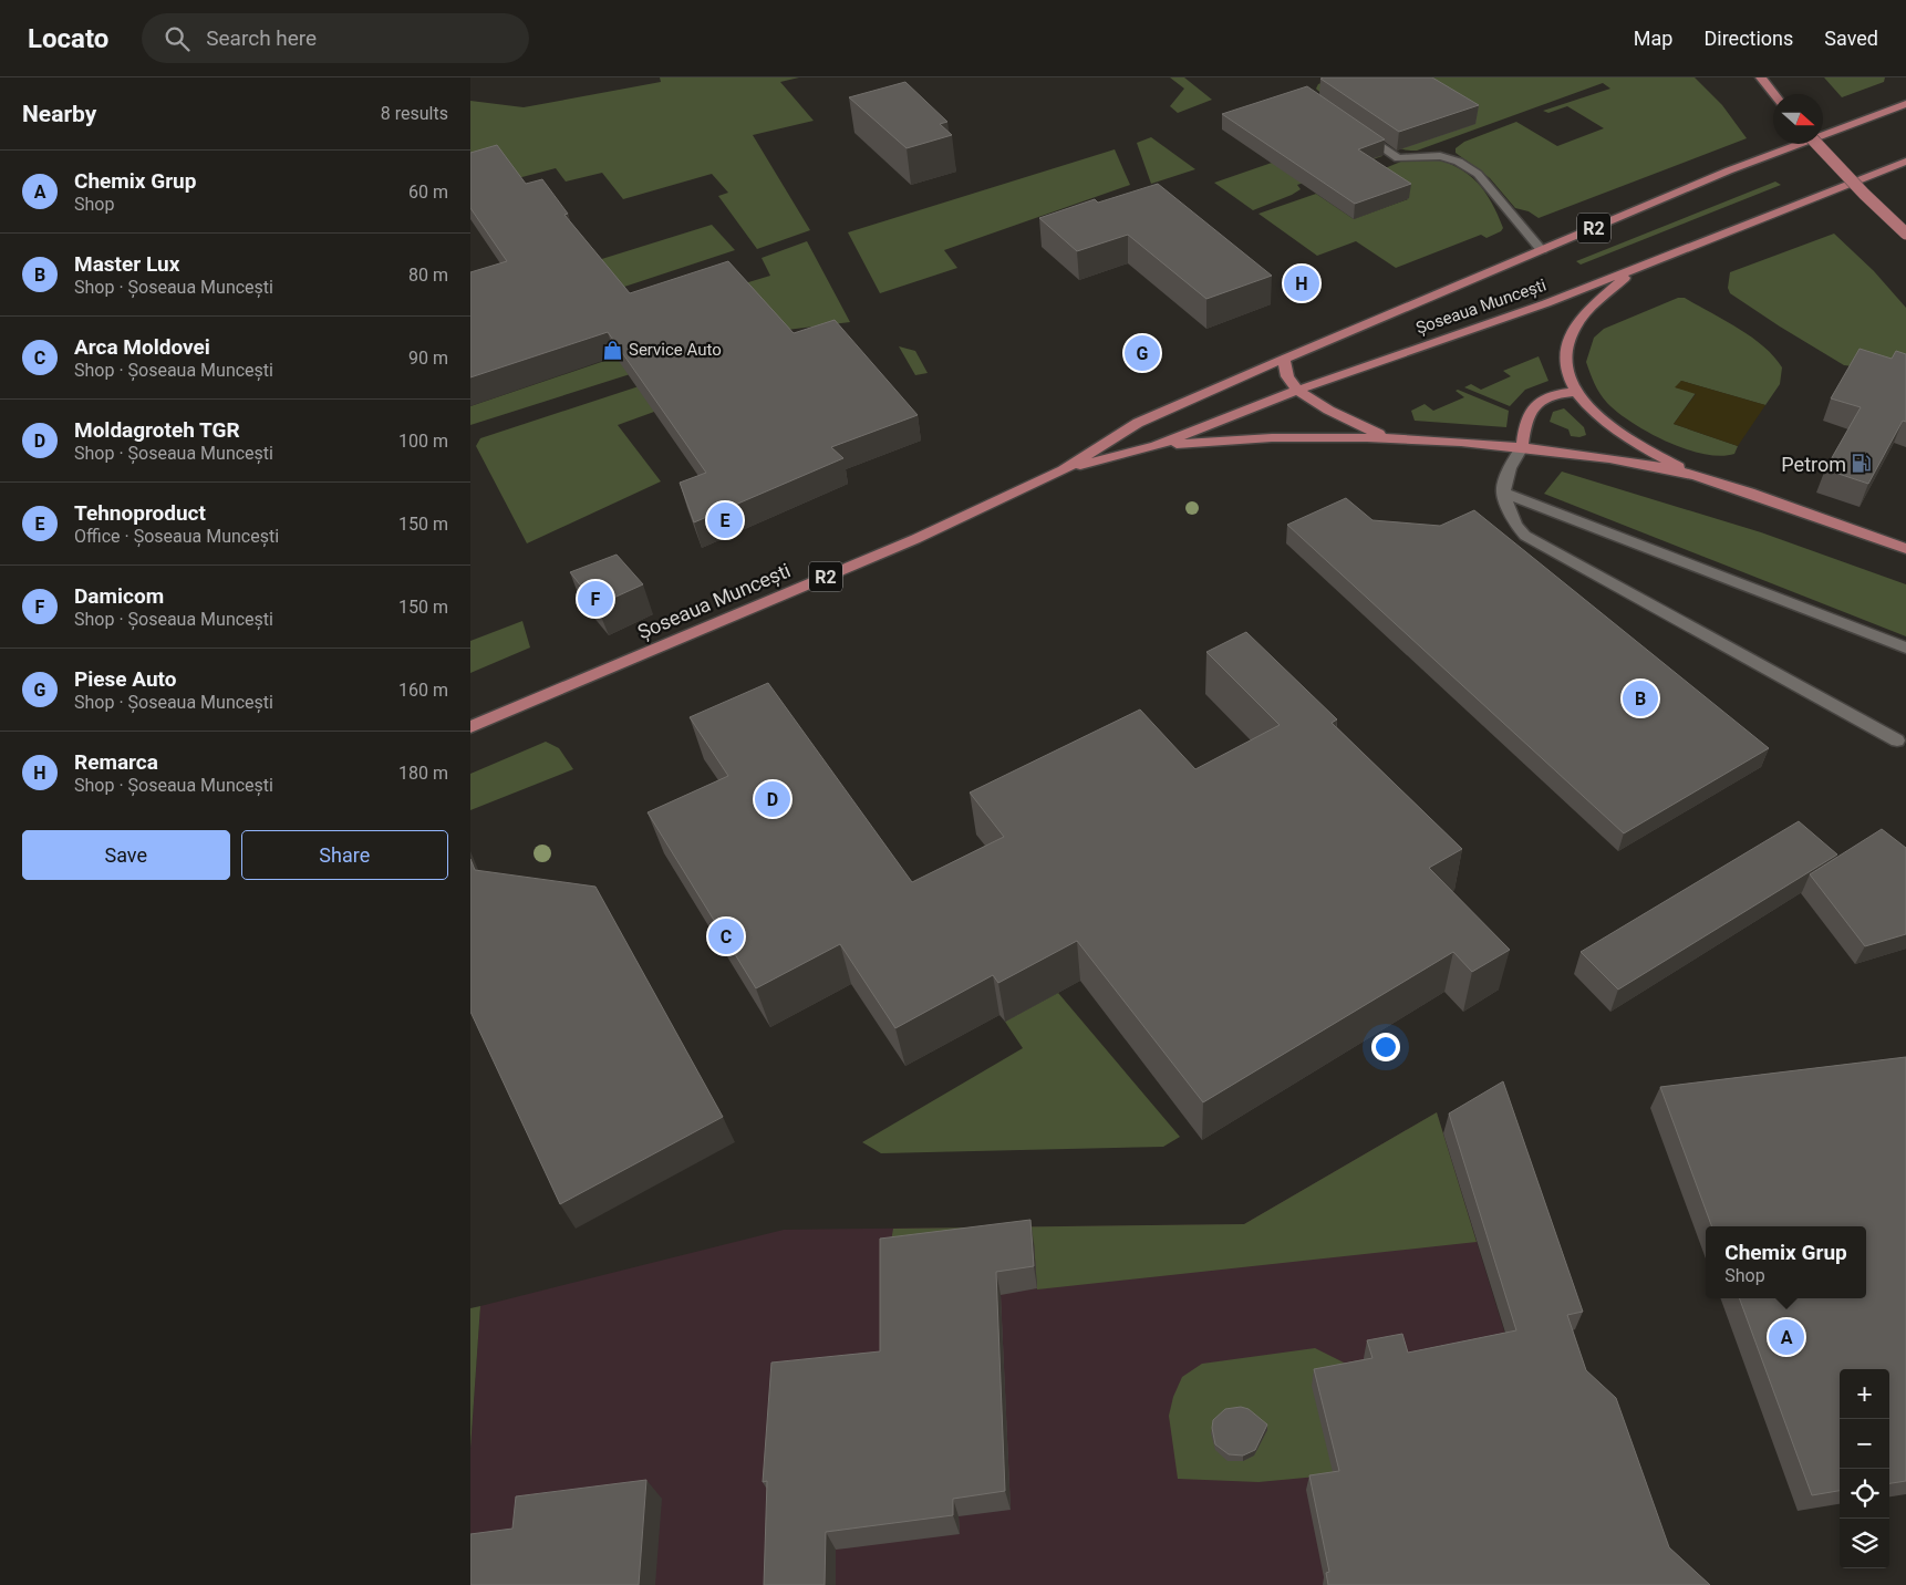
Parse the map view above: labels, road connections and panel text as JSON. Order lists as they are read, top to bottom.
{
  "streets": {
    "main road": ["R2", "Șoseaua Muncești"]
  },
  "places": {
    "shop": ["Service Auto"],
    "fuel station": ["Petrom"]
  },
  "north": "right",
  "page": {
    "header": "Locato",
    "search": "Search here",
    "nav": ["Map", "Directions", "Saved"],
    "heading": ["Nearby", "8 results"],
    "list": [
      {
        "mark": "A",
        "name": "Chemix Grup",
        "note": "Shop",
        "value": "60 m"
      },
      {
        "mark": "B",
        "name": "Master Lux",
        "note": "Shop · Șoseaua Muncești",
        "value": "80 m"
      },
      {
        "mark": "C",
        "name": "Arca Moldovei",
        "note": "Shop · Șoseaua Muncești",
        "value": "90 m"
      },
      {
        "mark": "D",
        "name": "Moldagroteh TGR",
        "note": "Shop · Șoseaua Muncești",
        "value": "100 m"
      },
      {
        "mark": "E",
        "name": "Tehnoproduct",
        "note": "Office · Șoseaua Muncești",
        "value": "150 m"
      },
      {
        "mark": "F",
        "name": "Damicom",
        "note": "Shop · Șoseaua Muncești",
        "value": "150 m"
      },
      {
        "mark": "G",
        "name": "Piese Auto",
        "note": "Shop · Șoseaua Muncești",
        "value": "160 m"
      },
      {
        "mark": "H",
        "name": "Remarca",
        "note": "Shop · Șoseaua Muncești",
        "value": "180 m"
      }
    ],
    "pins": [
      "H",
      "G",
      "E",
      "F",
      "B",
      "D",
      "C",
      "A"
    ],
    "buttons": ["Save", "Share"],
    "popup": ["Chemix Grup", "Shop"],
    "map_buttons": ["+", "−"]
  }
}
